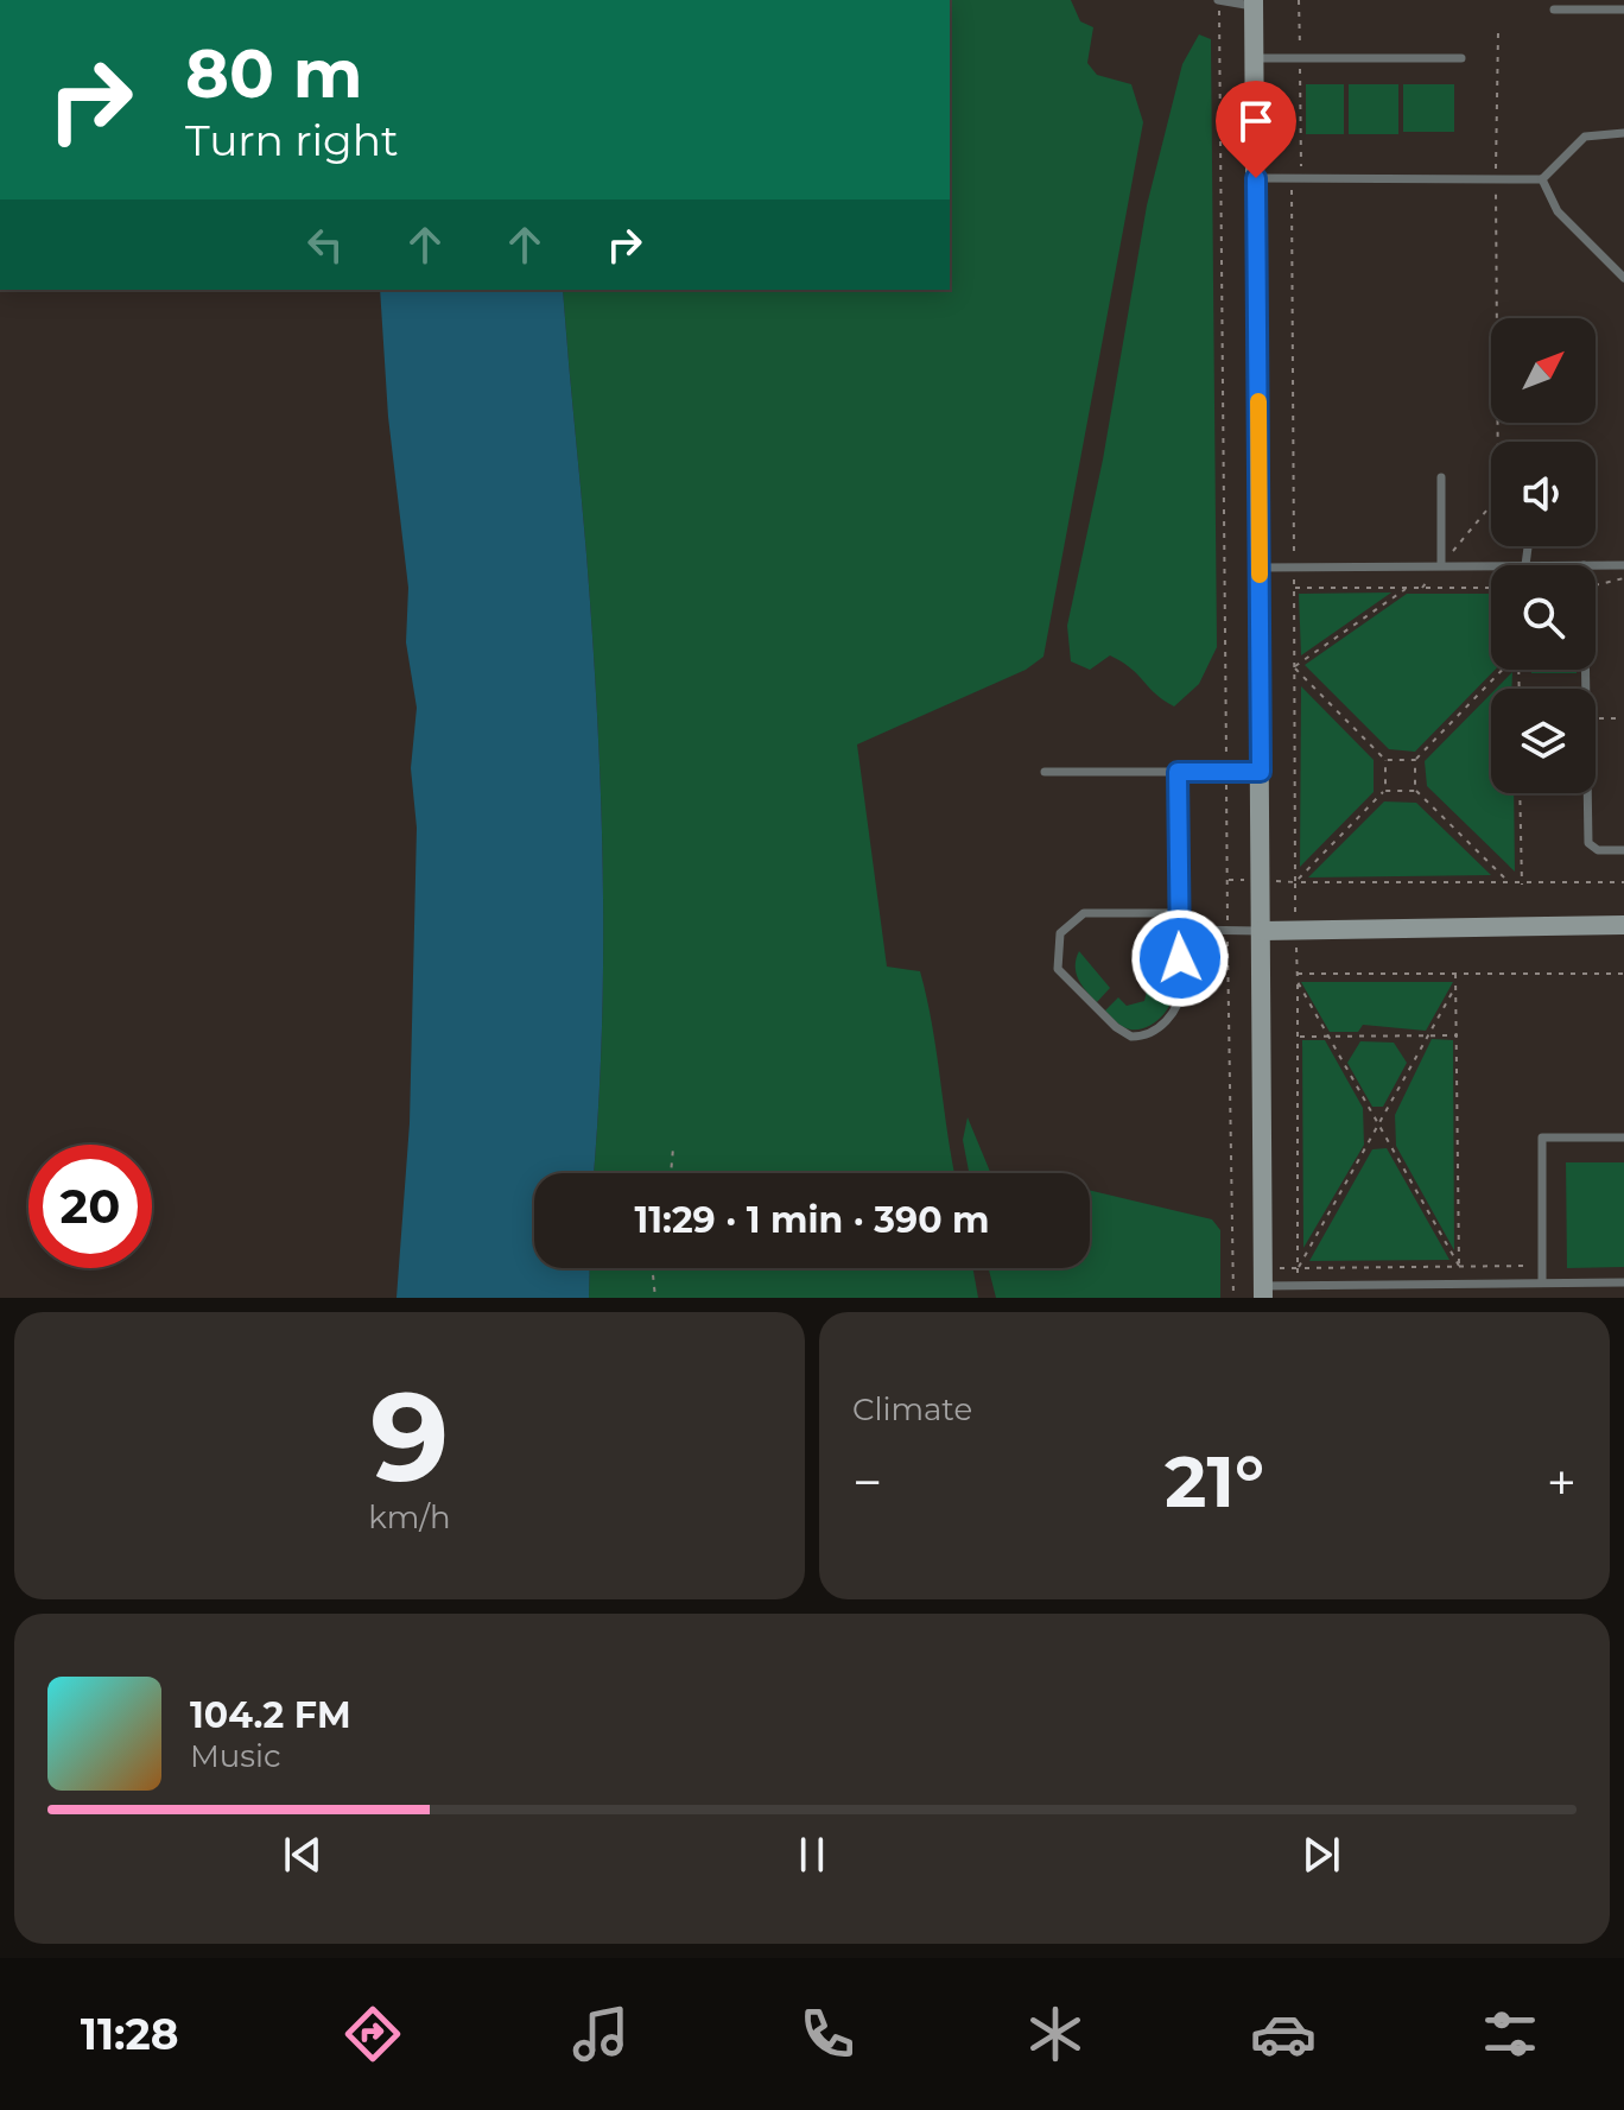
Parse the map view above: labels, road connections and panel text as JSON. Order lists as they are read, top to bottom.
{
  "north": "top right",
  "page": {
    "turn": ["80 m", "Turn right"],
    "limit": "20",
    "trip": "11:29 · 1 min · 390 m",
    "tile": [
      ["9", "km/h"],
      "Climate"
    ],
    "heat": ["−", "21°", "+"],
    "song": ["104.2 FM", "Music"],
    "tabs": "11:28"
  }
}
